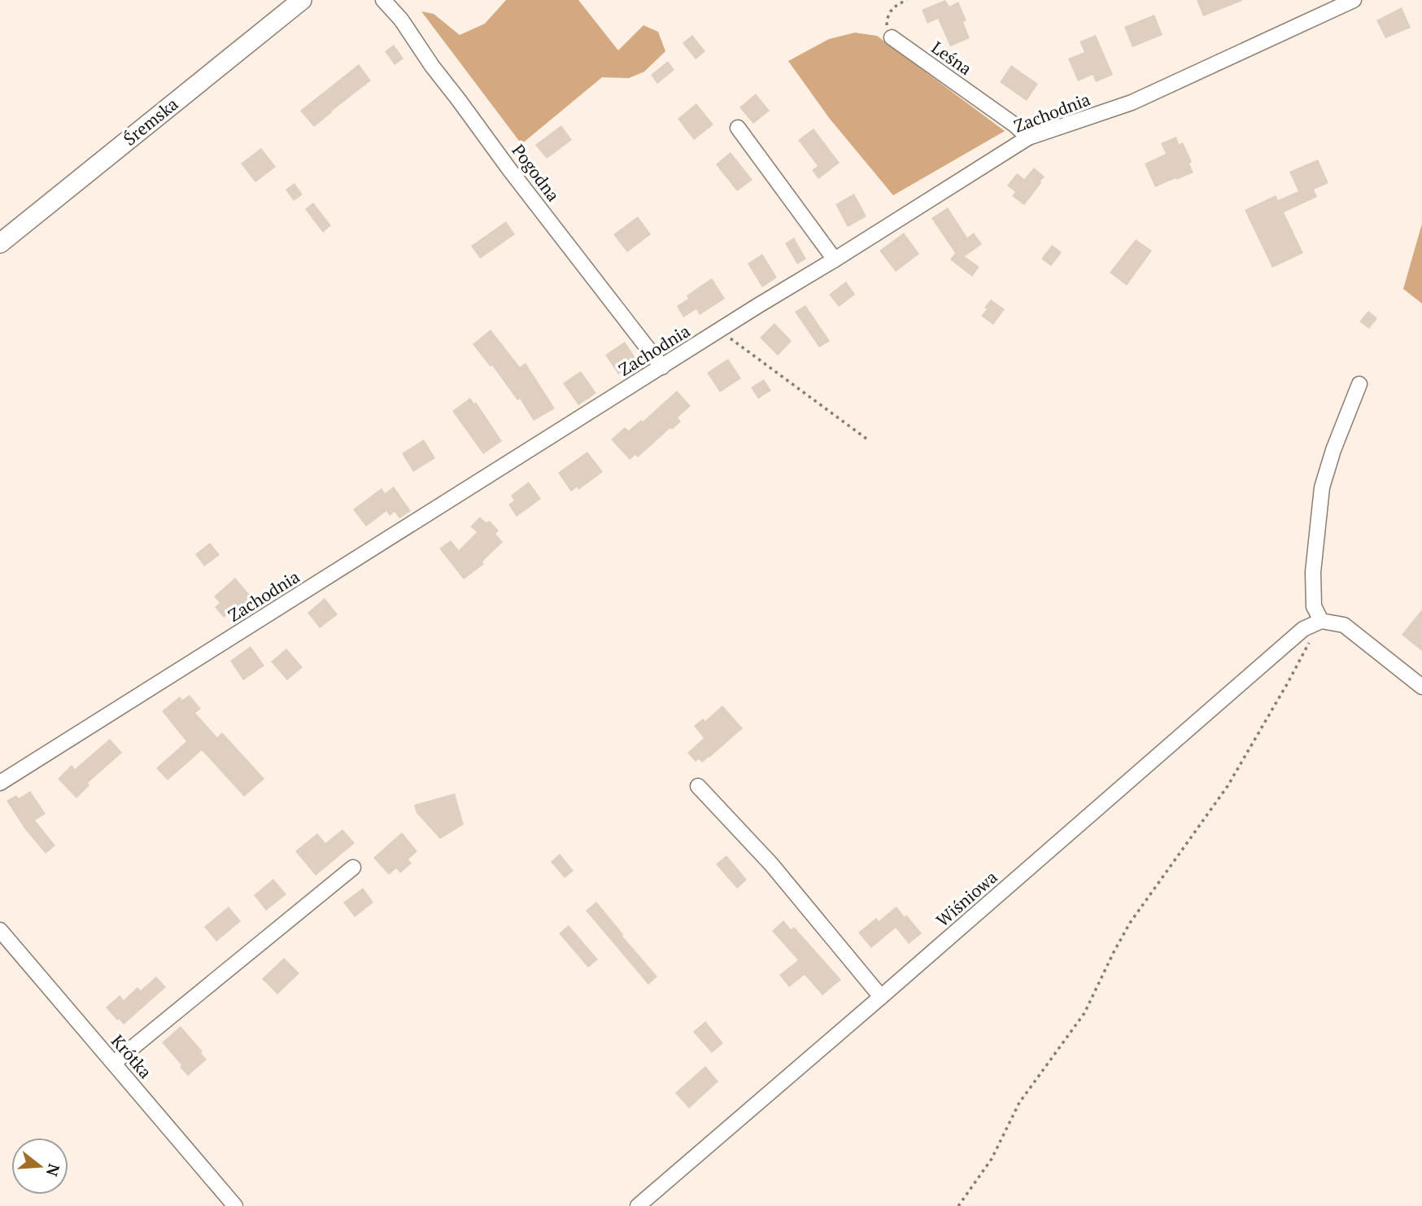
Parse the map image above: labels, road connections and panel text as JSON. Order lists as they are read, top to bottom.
{
  "streets": {
    "main road": ["Śremska"],
    "street": [
      "Leśna",
      "Zachodnia",
      "Pogodna",
      "Wiśniowa",
      "Krótka"
    ]
  },
  "crossings": [
    ["Leśna", "Zachodnia"],
    ["Zachodnia", "Pogodna"]
  ],
  "north": "right"
}
